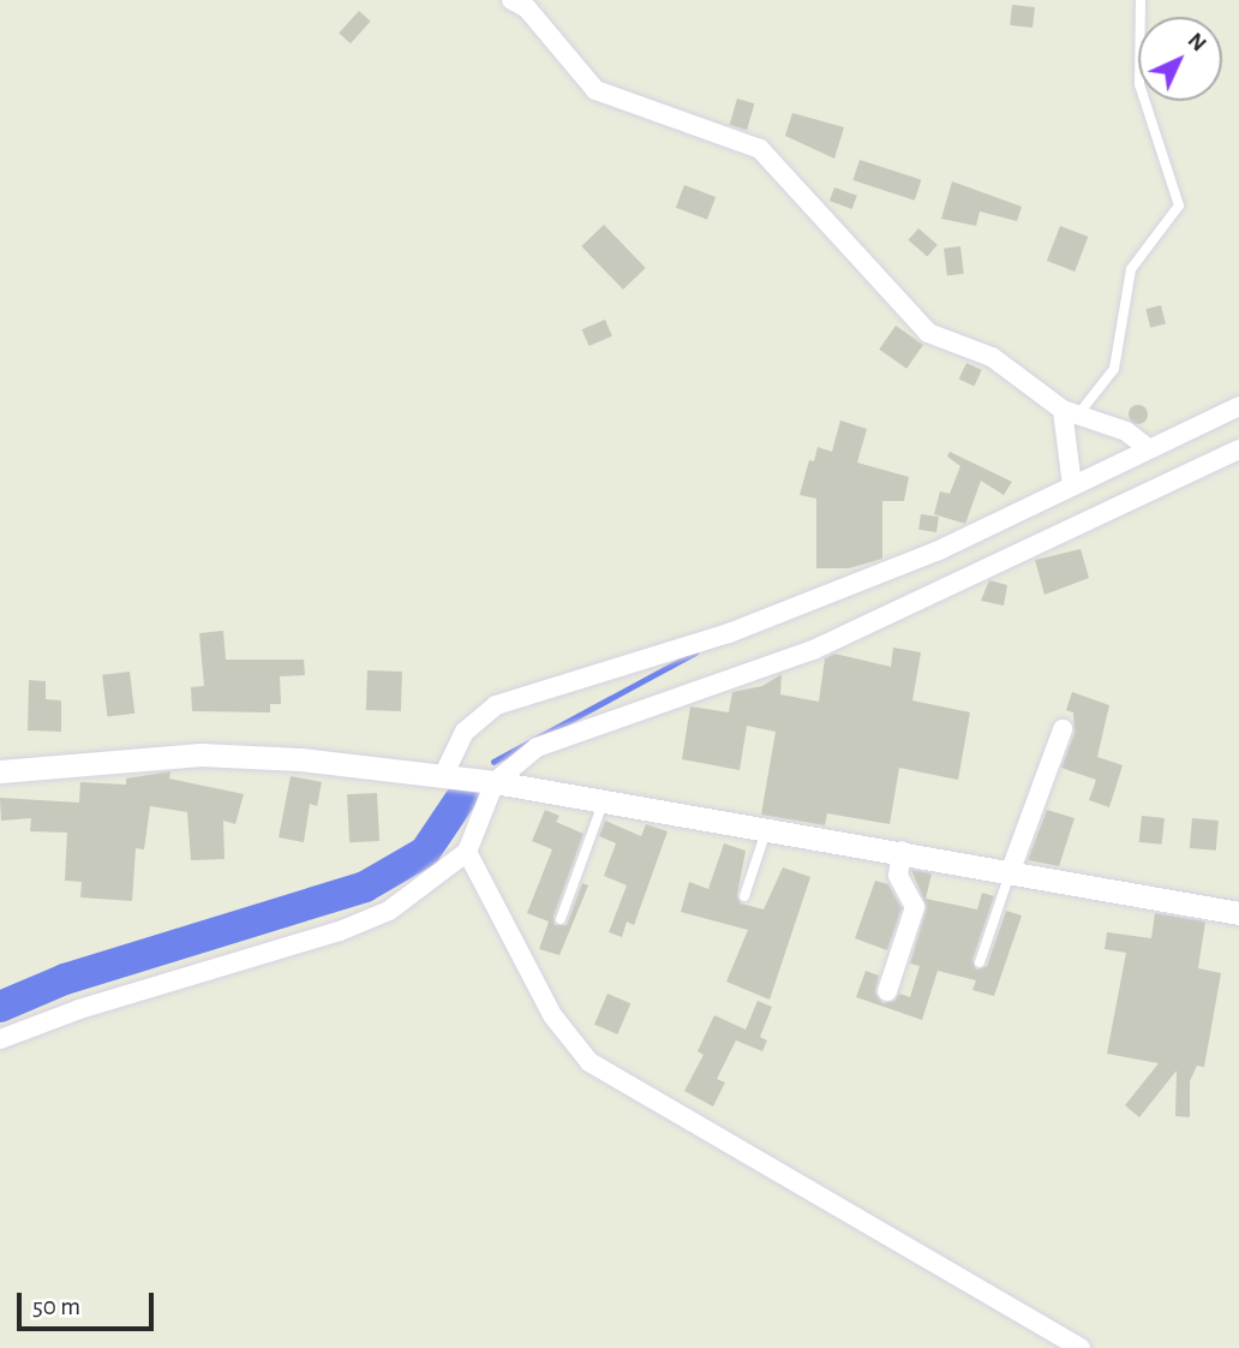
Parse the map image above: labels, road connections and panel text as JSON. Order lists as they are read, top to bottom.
{
  "scale_bar": "50 m",
  "north": "top right"
}
